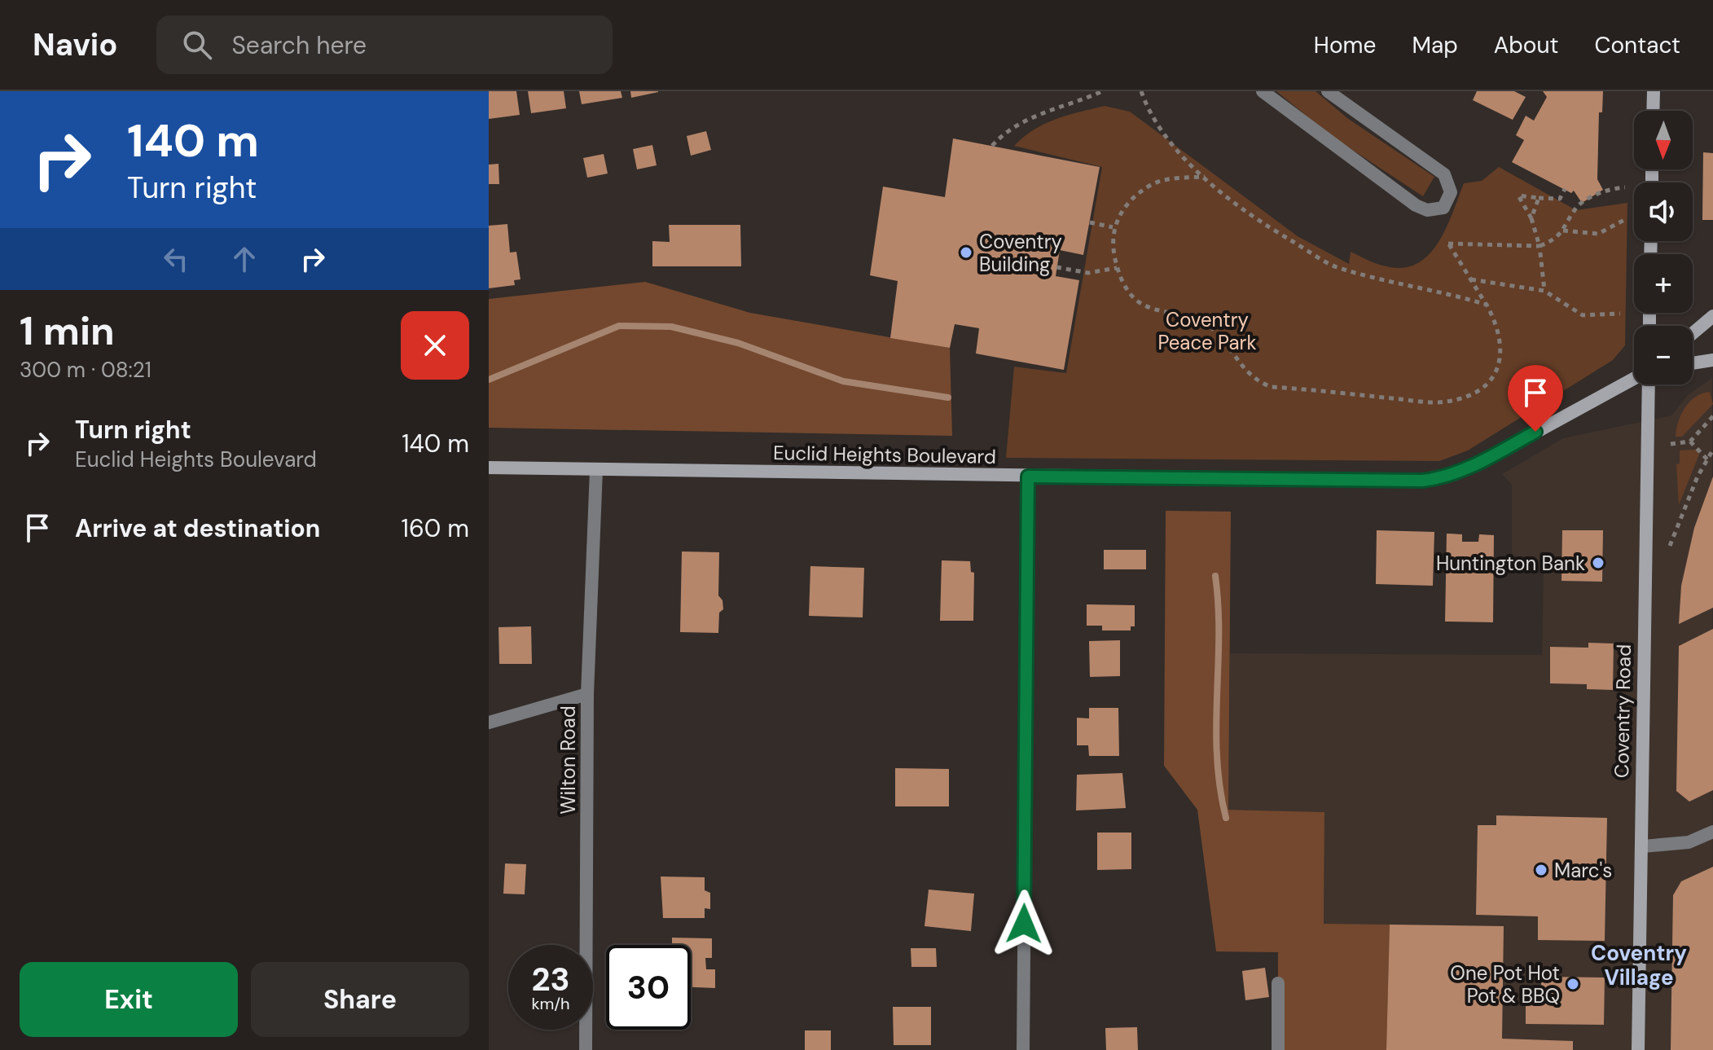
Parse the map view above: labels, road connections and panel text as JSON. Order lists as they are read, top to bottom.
{
  "streets": {
    "street": ["Euclid Heights Boulevard", "Coventry Road", "Wilton Road"]
  },
  "crossings": [
    ["Euclid Heights Boulevard", "Wilton Road"]
  ],
  "districts": ["Coventry Village"],
  "parks": ["Coventry Peace Park"],
  "places": [
    "Coventry Building",
    "Huntington Bank",
    "Marc's",
    "One Pot Hot Pot & BBQ"
  ],
  "north": "bottom",
  "page": {
    "header": "Navio",
    "search": "Search here",
    "nav": [
      "Home",
      "Map",
      "About",
      "Contact"
    ],
    "turn": ["140 m", "Turn right"],
    "map_buttons": ["+", "−"],
    "heading": ["1 min", "300 m · 08:21"],
    "list": [
      {
        "name": "Turn right",
        "note": "Euclid Heights Boulevard",
        "value": "140 m"
      },
      {
        "name": "Arrive at destination",
        "value": "160 m"
      }
    ],
    "speed": "23 km/h",
    "limit": "30",
    "buttons": ["Exit", "Share"]
  }
}
